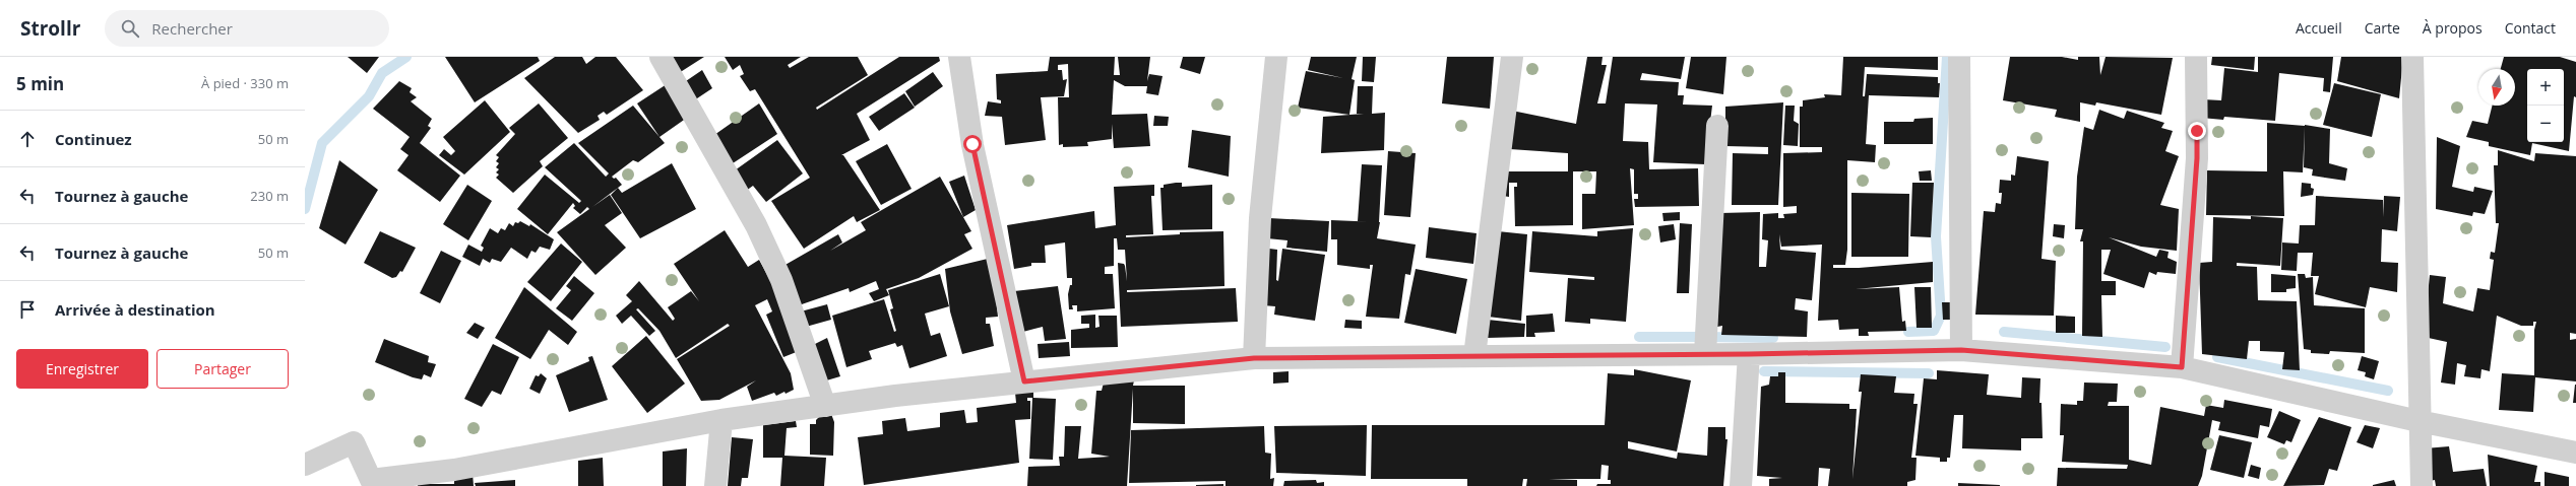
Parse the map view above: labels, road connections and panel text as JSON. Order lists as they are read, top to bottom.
{
  "north": "bottom",
  "page": {
    "header": "Strollr",
    "search": "Rechercher",
    "nav": [
      "Accueil",
      "Carte",
      "À propos",
      "Contact"
    ],
    "heading": ["5 min", "À pied · 330 m"],
    "map_buttons": ["+", "−"],
    "list": [
      ["Continuez", "50 m"],
      ["Tournez à gauche", "230 m"],
      ["Tournez à gauche", "50 m"],
      "Arrivée à destination"
    ],
    "buttons": ["Enregistrer", "Partager"]
  }
}
